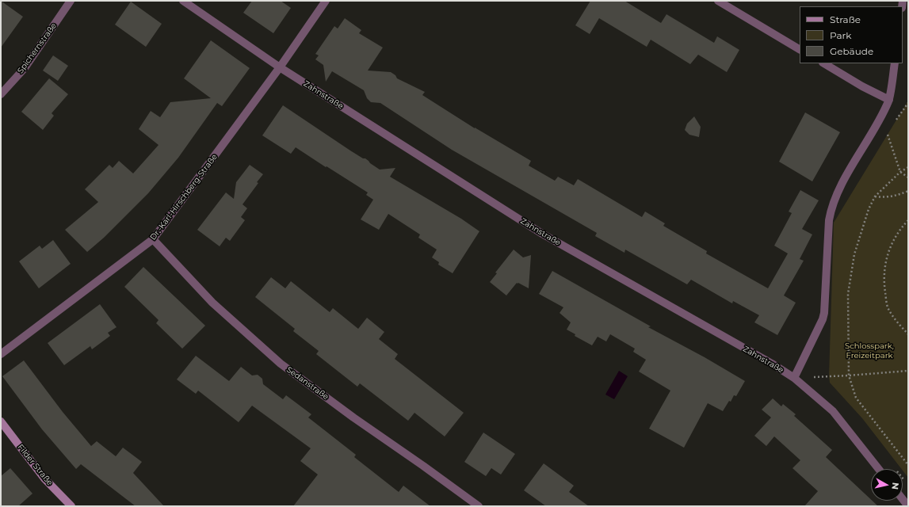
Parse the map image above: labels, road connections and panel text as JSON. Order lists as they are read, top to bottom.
{
  "streets": {
    "street": [
      "Spichernstraße",
      "Zahnstraße",
      "Dr.-Karl-Hirschberg-Straße",
      "Sedanstraße",
      "Filder Straße"
    ]
  },
  "crossings": [
    ["Zahnstraße", "Dr.-Karl-Hirschberg-Straße"],
    ["Dr.-Karl-Hirschberg-Straße", "Sedanstraße"]
  ],
  "parks": ["Schlosspark, Freizeitpark"],
  "legend": ["Straße", "Park", "Gebäude"],
  "north": "right"
}
